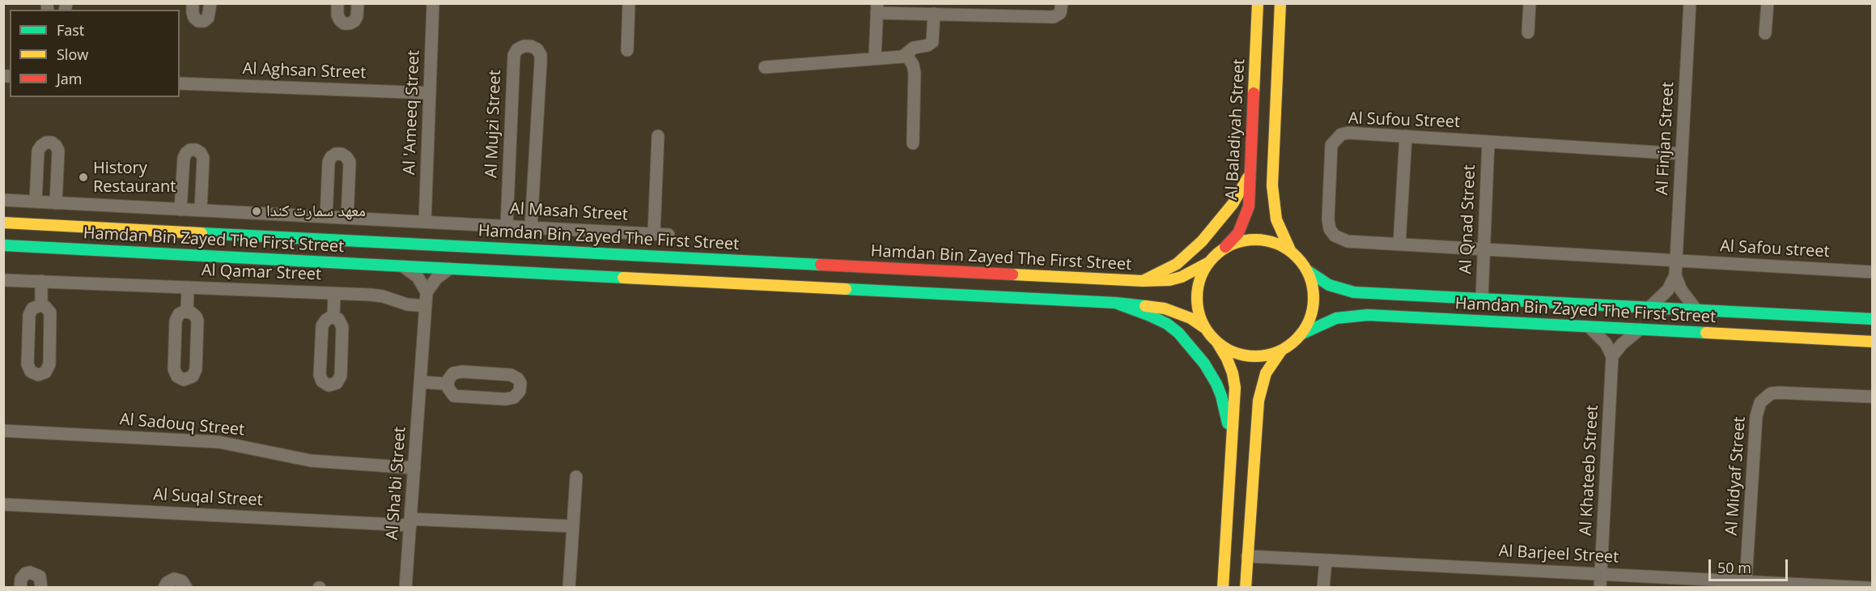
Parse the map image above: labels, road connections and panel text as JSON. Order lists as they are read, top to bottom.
{
  "streets": {
    "main road": ["Al Baladiyah Street", "Hamdan Bin Zayed The First Street"],
    "street": [
      "Al Aghsan Street",
      "Al 'Ameeq Street",
      "Al Sufou Street",
      "Al Mujzi Street",
      "Al Finjan Street",
      "Al Masah Street",
      "Al Qnad Street",
      "Al Safou street",
      "Al Qamar Street",
      "Al Sadouq Street",
      "Al Khateeb Street",
      "Al Midyaf Street",
      "Al Sha'bi Street",
      "Al Suqal Street",
      "Al Barjeel Street"
    ]
  },
  "crossings": [
    ["Al Aghsan Street", "Al 'Ameeq Street"],
    ["Al 'Ameeq Street", "Al Masah Street"],
    ["Al Sufou Street", "Al Finjan Street"],
    ["Al Sufou Street", "Al Qnad Street"],
    ["Al Sufou Street", "Al Safou street"],
    ["Al Mujzi Street", "Al Masah Street"],
    ["Al Baladiyah Street", "Hamdan Bin Zayed The First Street"],
    ["Al Finjan Street", "Hamdan Bin Zayed The First Street"],
    ["Al Finjan Street", "Al Safou street"],
    ["Al Qnad Street", "Hamdan Bin Zayed The First Street"],
    ["Al Qamar Street", "Al Sha'bi Street"],
    ["Al Sadouq Street", "Al Sha'bi Street"],
    ["Al Khateeb Street", "Al Barjeel Street"],
    ["Al Midyaf Street", "Al Barjeel Street"],
    ["Al Sha'bi Street", "Al Suqal Street"]
  ],
  "places": ["History Restaurant", "معهد سمارت كندا"],
  "legend": ["Fast", "Slow", "Jam"],
  "scale_bar": "50 m"
}
